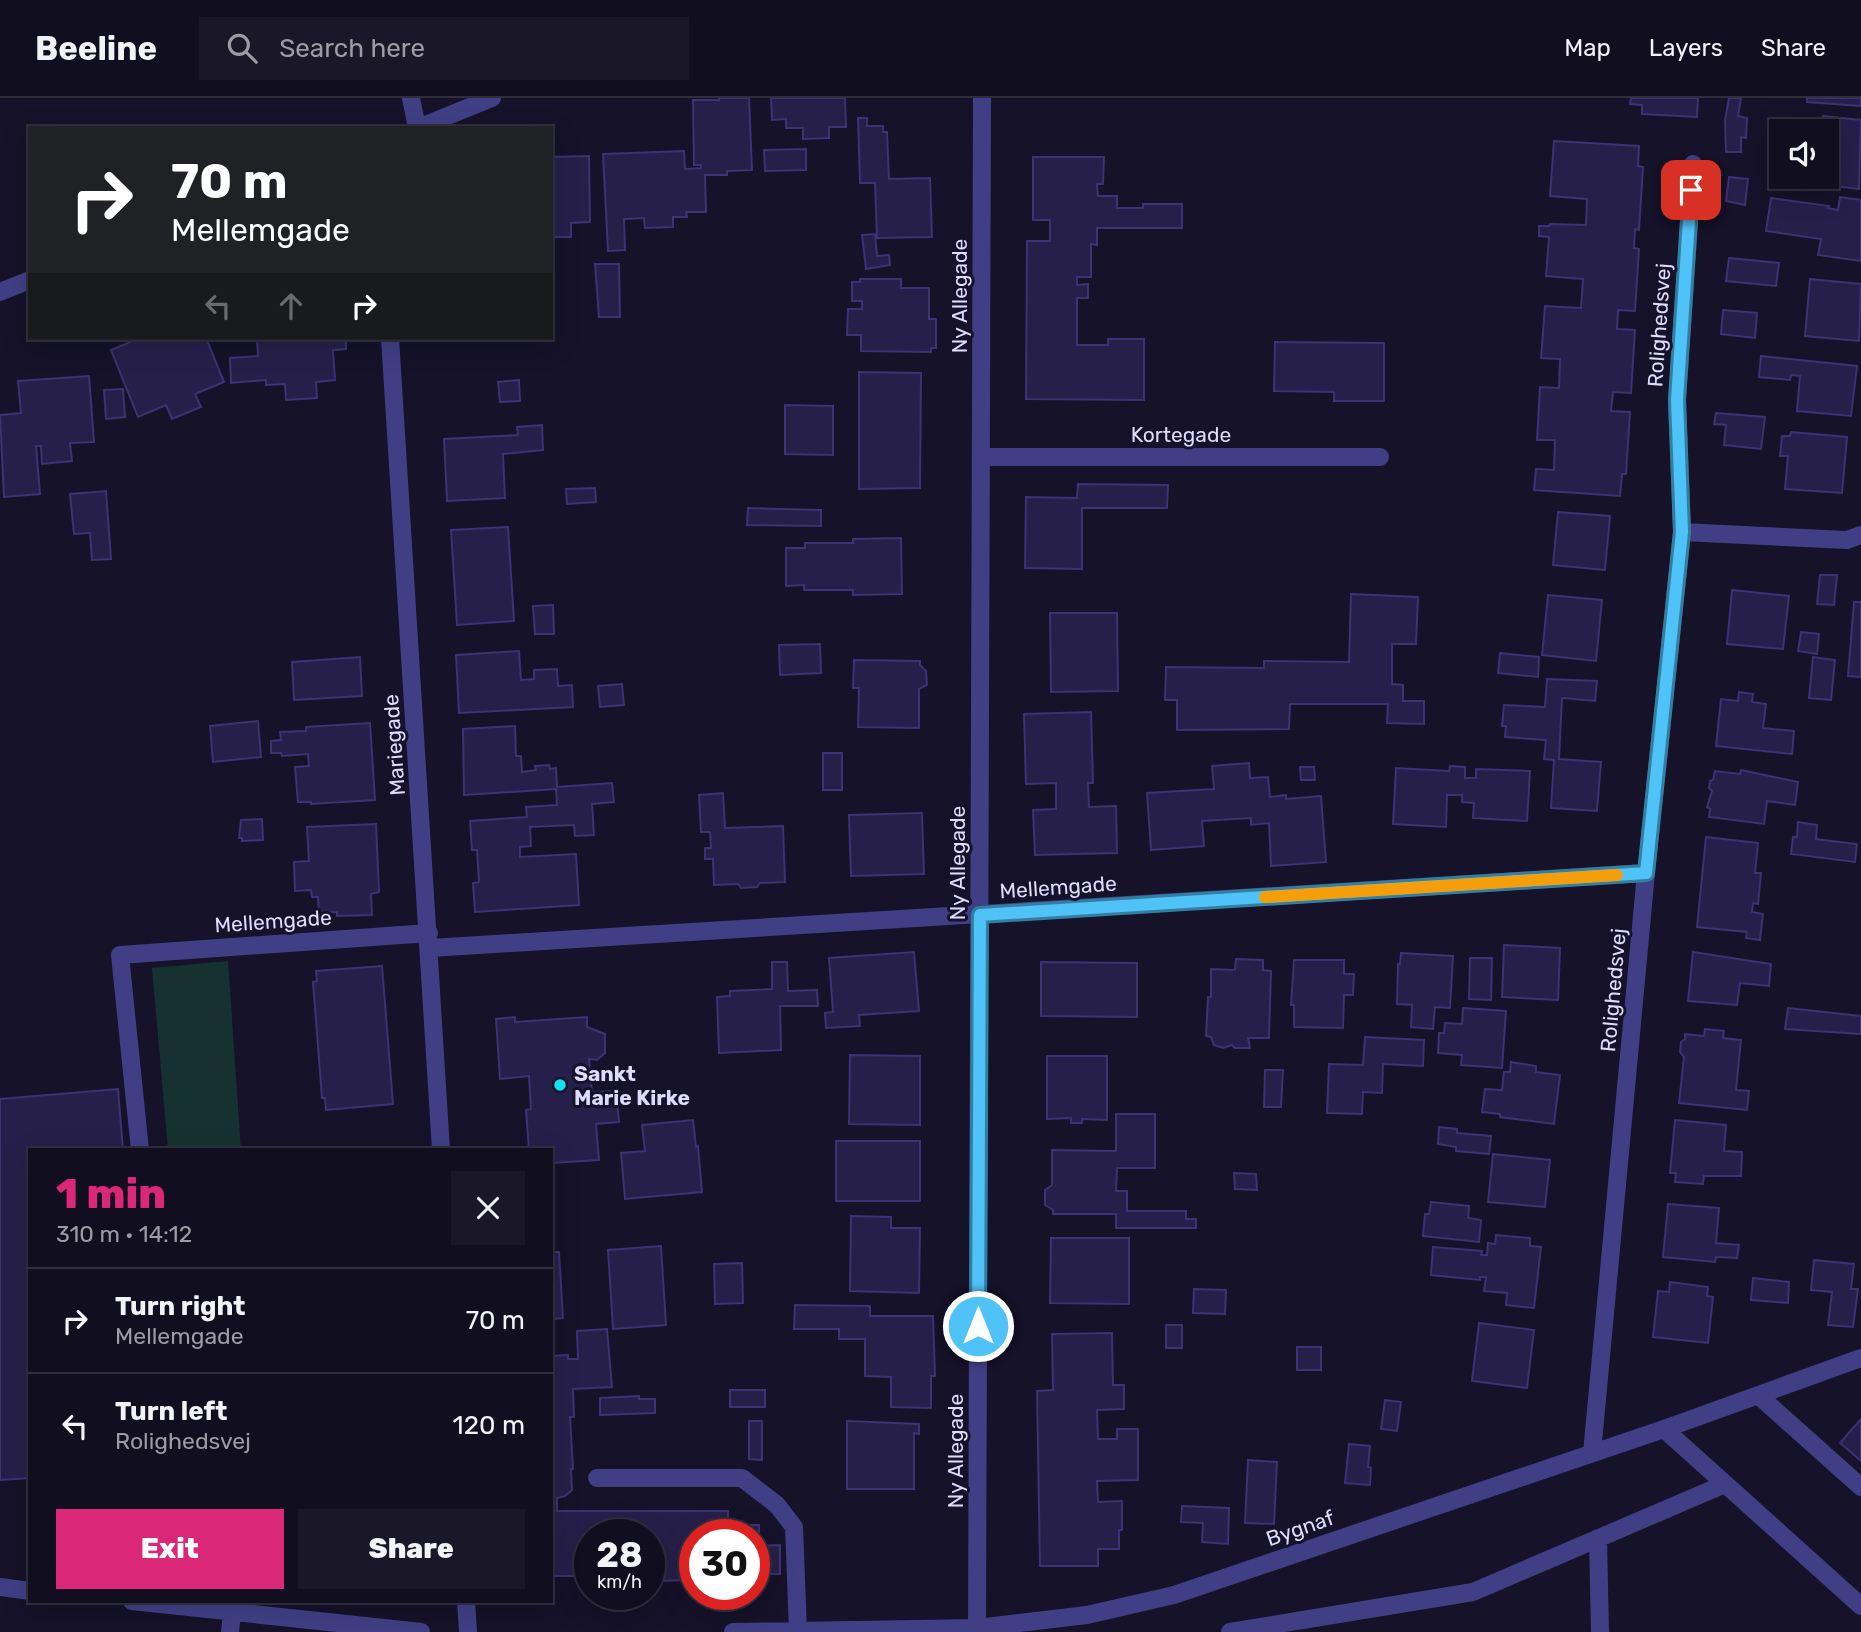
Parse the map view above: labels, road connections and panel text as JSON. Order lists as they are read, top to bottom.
{
  "streets": {
    "street": [
      "Ny Allegade",
      "Rolighedsvej",
      "Kortegade",
      "Mariegade",
      "Mellemgade",
      "Bygnaf"
    ]
  },
  "crossings": [
    ["Ny Allegade", "Kortegade"],
    ["Ny Allegade", "Mellemgade"],
    ["Ny Allegade", "Bygnaf"],
    ["Rolighedsvej", "Mellemgade"],
    ["Rolighedsvej", "Bygnaf"],
    ["Mariegade", "Mellemgade"]
  ],
  "places": ["Sankt Marie Kirke"],
  "page": {
    "header": "Beeline",
    "search": "Search here",
    "nav": ["Map", "Layers", "Share"],
    "turn": ["70 m", "Mellemgade"],
    "heading": ["1 min", "310 m · 14:12"],
    "list": [
      {
        "name": "Turn right",
        "note": "Mellemgade",
        "value": "70 m"
      },
      {
        "name": "Turn left",
        "note": "Rolighedsvej",
        "value": "120 m"
      }
    ],
    "buttons": ["Exit", "Share"],
    "speed": "28 km/h",
    "limit": "30"
  }
}
